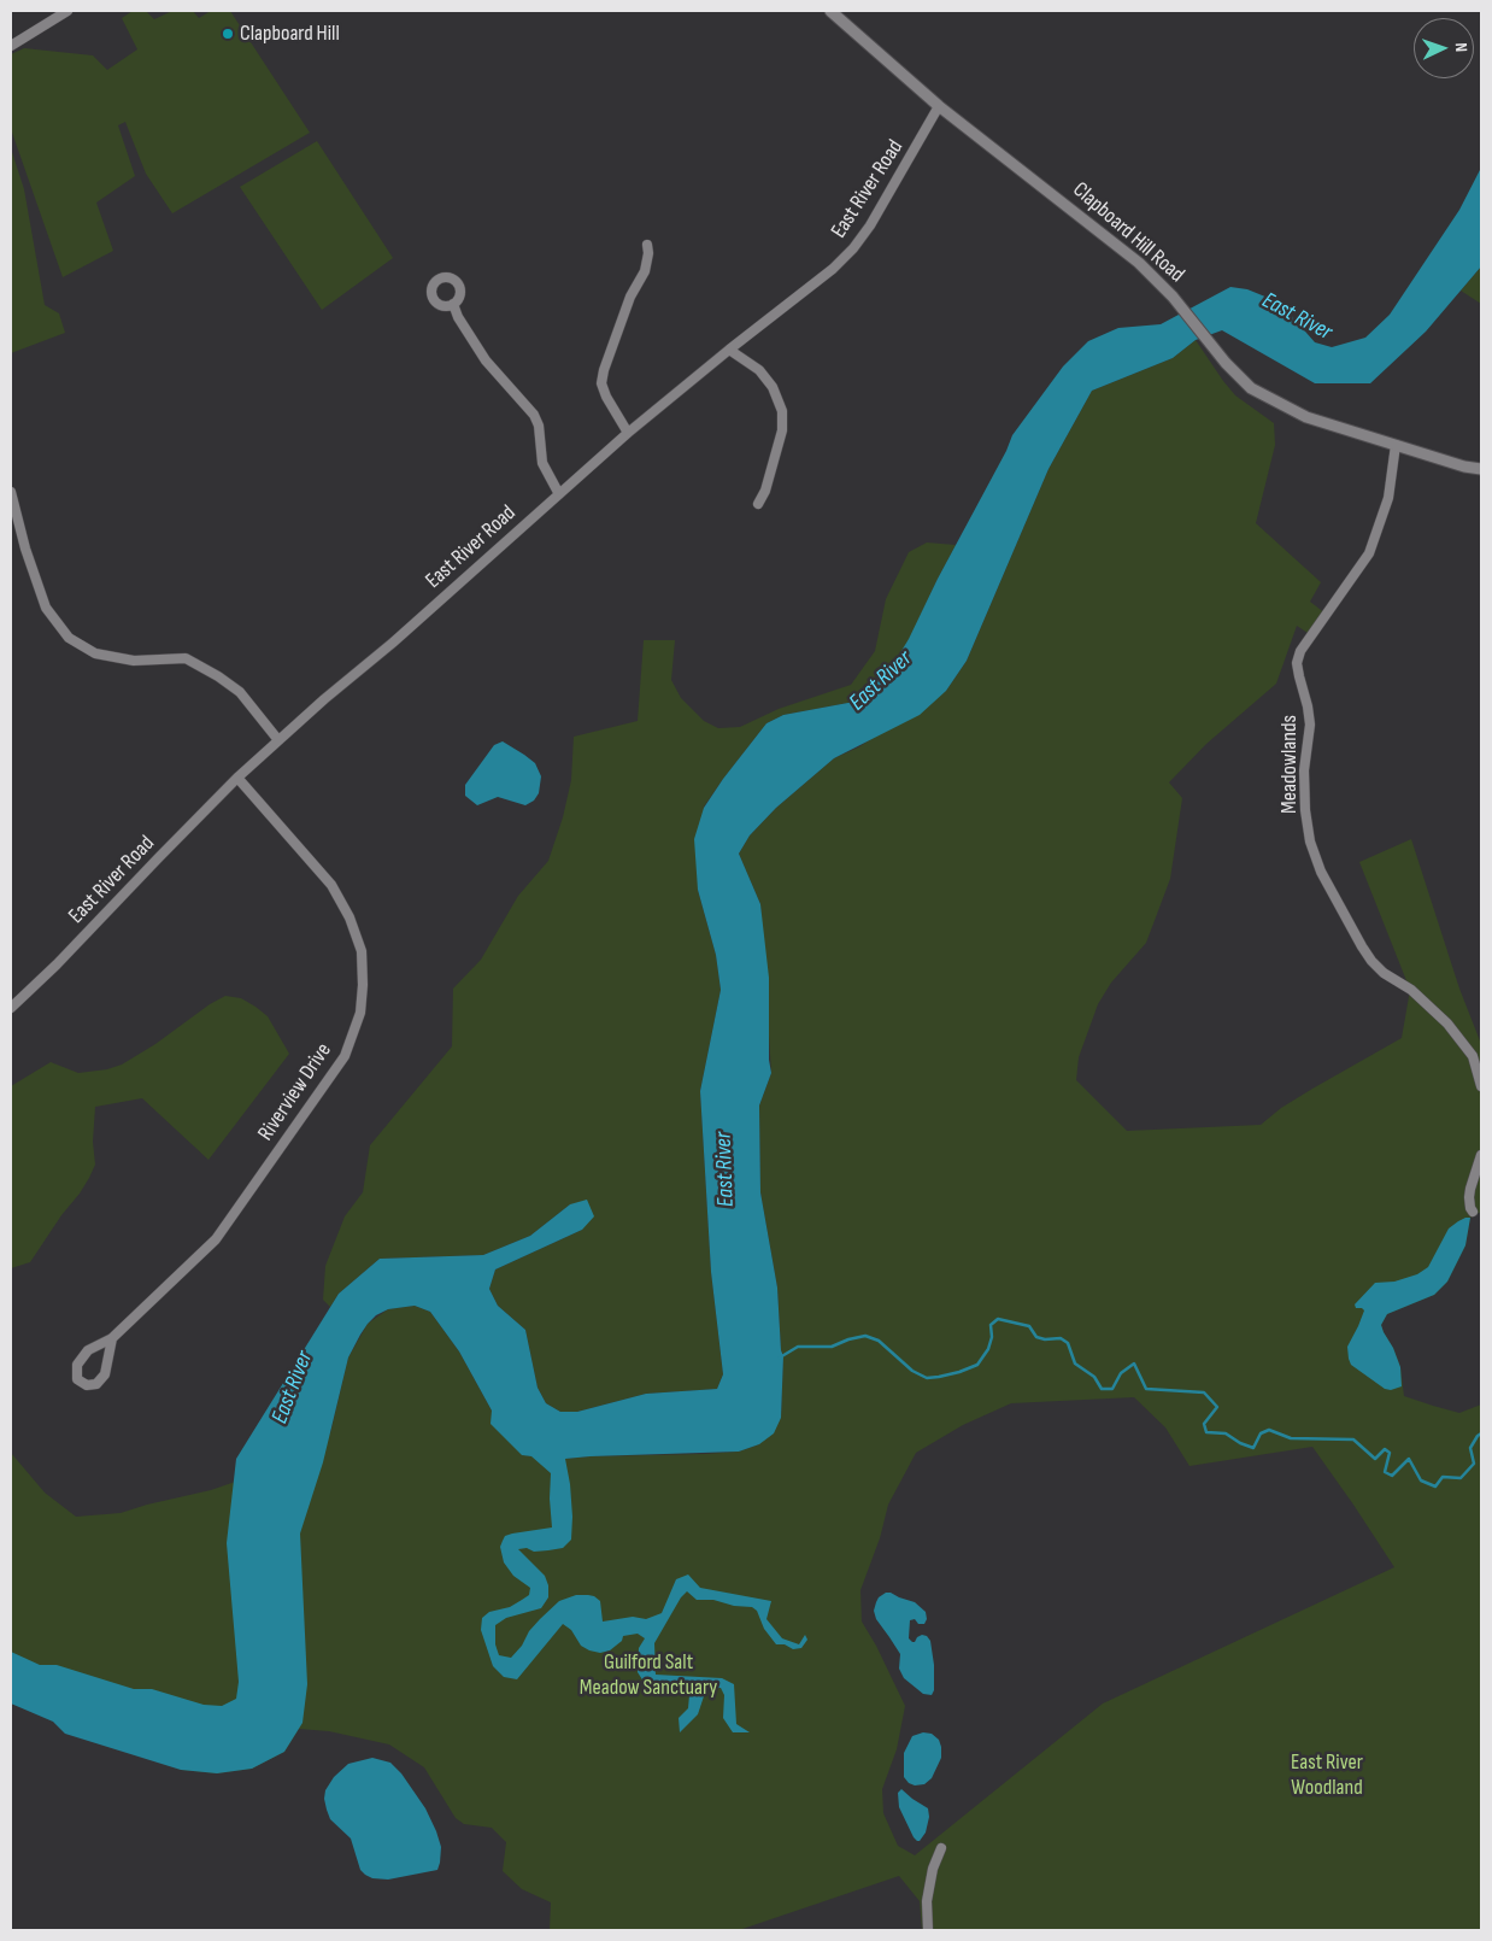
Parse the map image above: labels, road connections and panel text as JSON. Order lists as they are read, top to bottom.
{
  "streets": {
    "street": [
      "East River Road",
      "Clapboard Hill Road",
      "Meadowlands",
      "Riverview Drive"
    ]
  },
  "crossings": [
    ["East River Road", "Clapboard Hill Road"],
    ["East River Road", "Riverview Drive"],
    ["Clapboard Hill Road", "Meadowlands"]
  ],
  "water": ["East River"],
  "parks": ["Guilford Salt Meadow Sanctuary", "East River Woodland"],
  "places": ["Clapboard Hill"],
  "north": "right"
}
